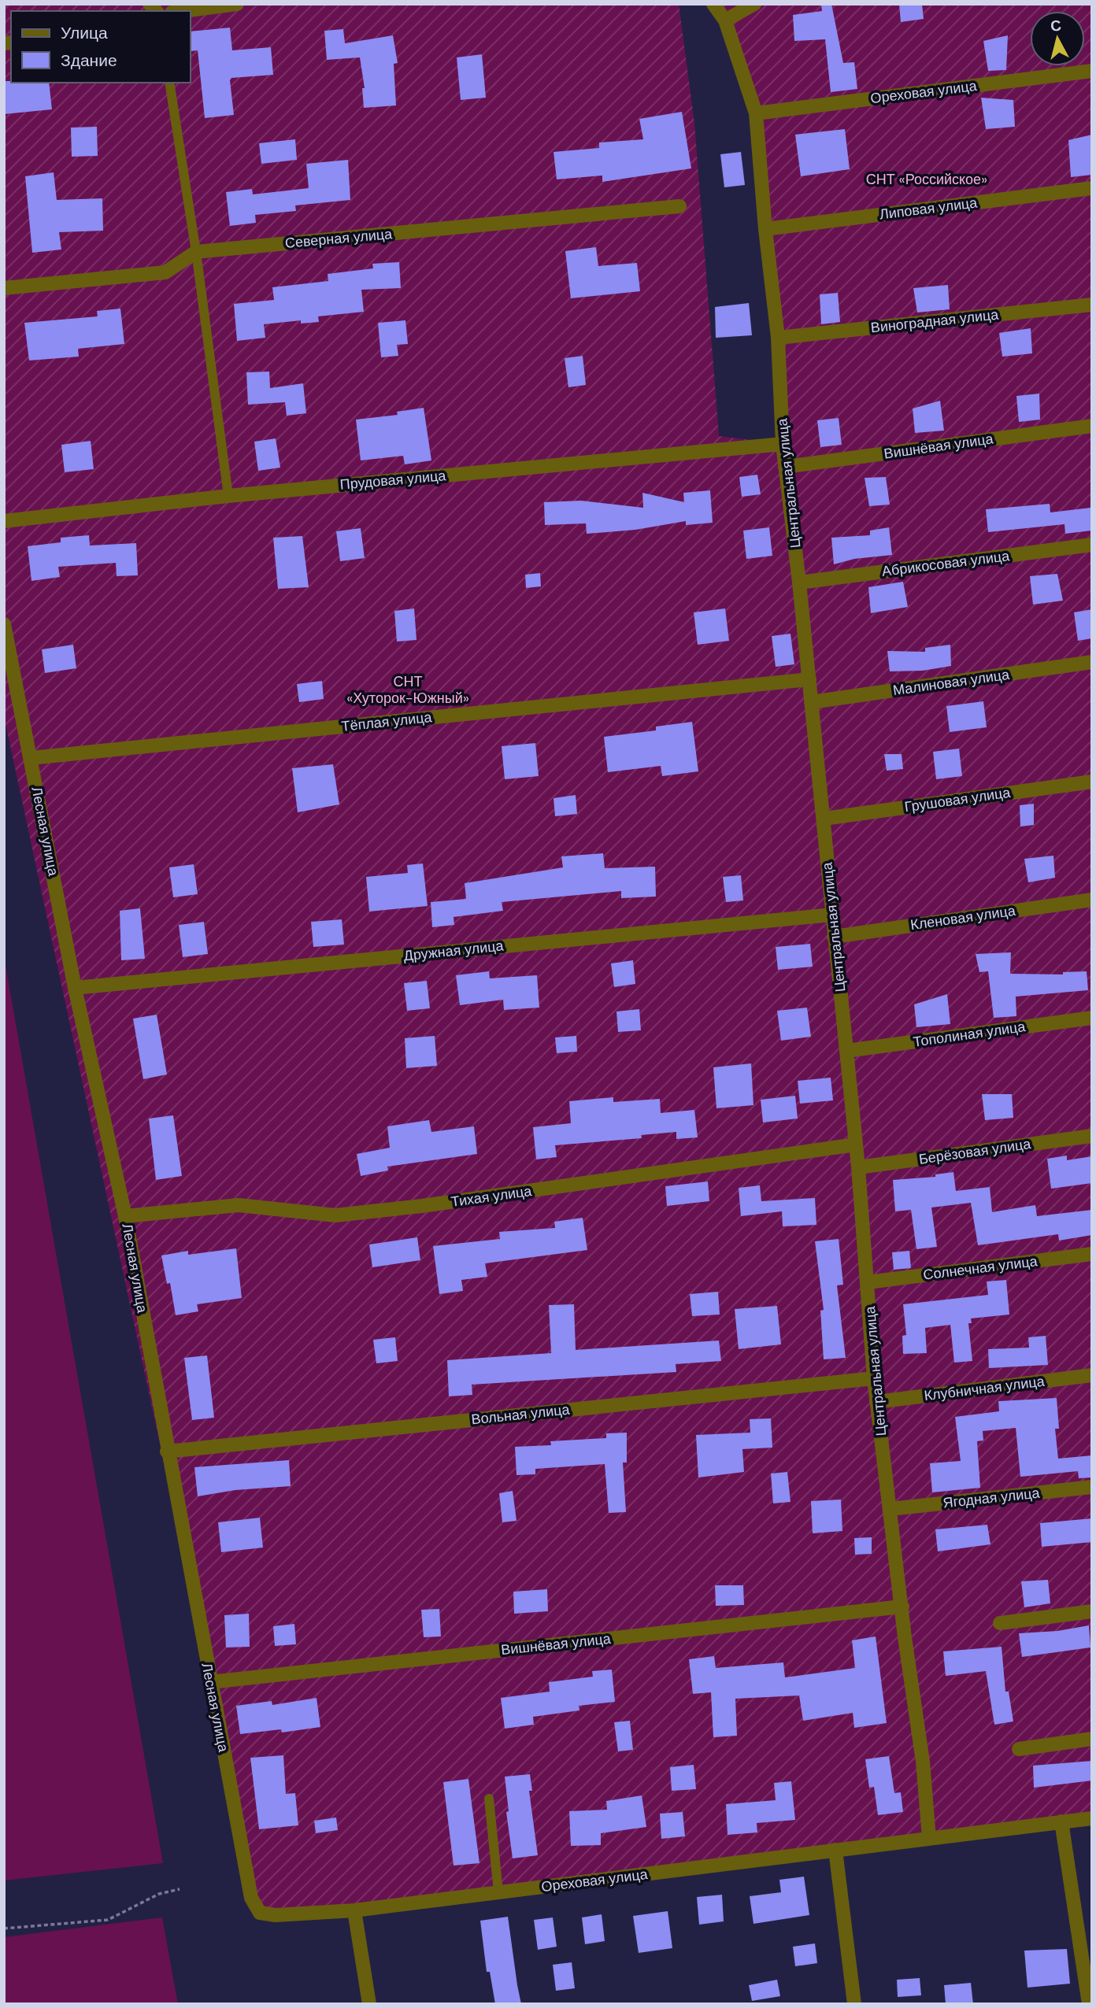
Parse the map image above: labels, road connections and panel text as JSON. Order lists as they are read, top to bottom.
{
  "streets": {
    "street": [
      "Ореховая улица",
      "Липовая улица",
      "Северная улица",
      "Виноградная улица",
      "Вишнёвая улица",
      "Прудовая улица",
      "Центральная улица",
      "Абрикосовая улица",
      "Малиновая улица",
      "Тёплая улица",
      "Грушовая улица",
      "Лесная улица",
      "Кленовая улица",
      "Дружная улица",
      "Тополиная улица",
      "Берёзовая улица",
      "Тихая улица",
      "Солнечная улица",
      "Клубничная улица",
      "Вольная улица",
      "Ягодная улица"
    ]
  },
  "crossings": [
    ["Ореховая улица", "Центральная улица"],
    ["Ореховая улица", "Лесная улица"],
    ["Липовая улица", "Центральная улица"],
    ["Виноградная улица", "Центральная улица"],
    ["Вишнёвая улица", "Центральная улица"],
    ["Вишнёвая улица", "Лесная улица"],
    ["Прудовая улица", "Центральная улица"],
    ["Центральная улица", "Абрикосовая улица"],
    ["Центральная улица", "Малиновая улица"],
    ["Центральная улица", "Тёплая улица"],
    ["Центральная улица", "Грушовая улица"],
    ["Центральная улица", "Кленовая улица"],
    ["Центральная улица", "Дружная улица"],
    ["Центральная улица", "Тополиная улица"],
    ["Центральная улица", "Берёзовая улица"],
    ["Центральная улица", "Тихая улица"],
    ["Центральная улица", "Солнечная улица"],
    ["Центральная улица", "Клубничная улица"],
    ["Центральная улица", "Вольная улица"],
    ["Центральная улица", "Ягодная улица"],
    ["Тёплая улица", "Лесная улица"],
    ["Лесная улица", "Дружная улица"],
    ["Лесная улица", "Тихая улица"],
    ["Лесная улица", "Вольная улица"]
  ],
  "parks": ["СНТ «Российское»", "СНТ «Хуторок-Южный»"],
  "legend": ["Улица", "Здание"],
  "north": "top"
}
